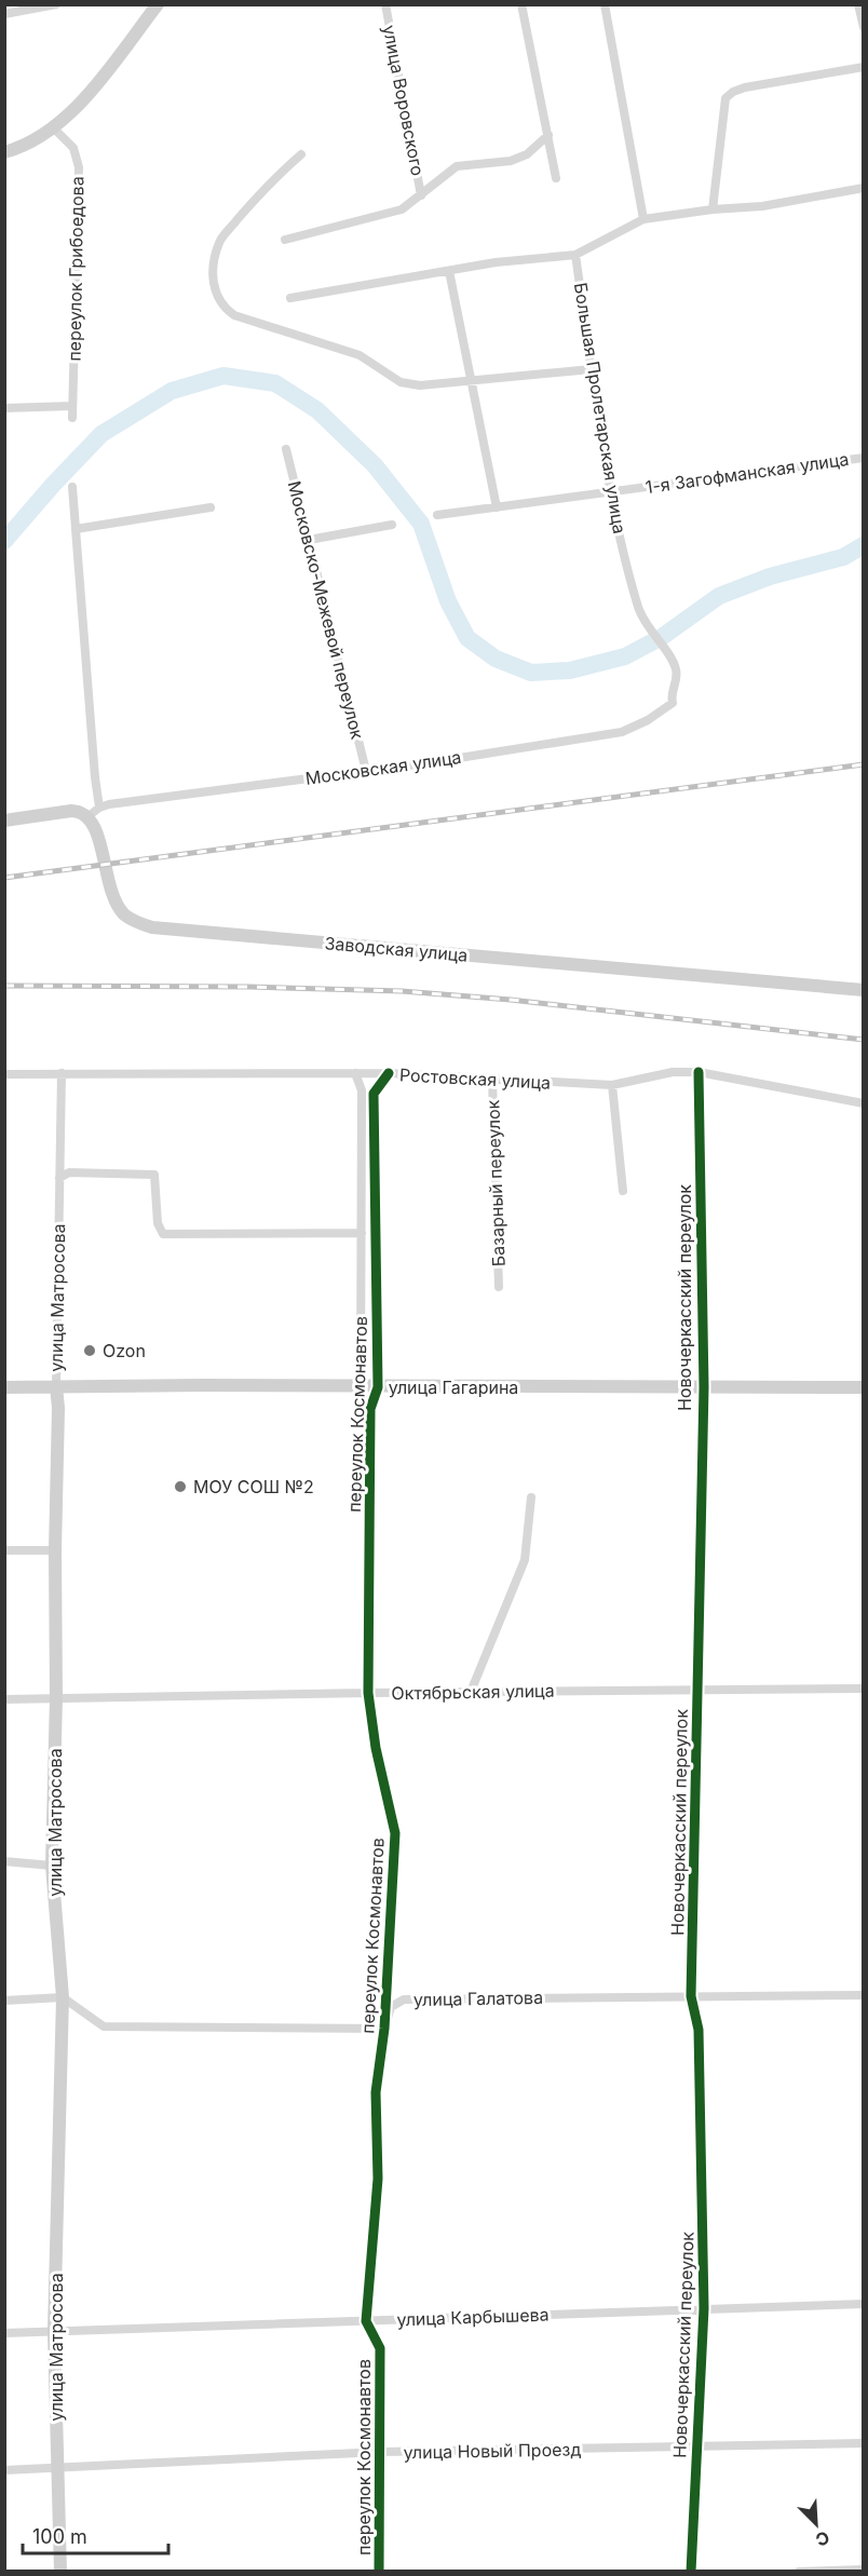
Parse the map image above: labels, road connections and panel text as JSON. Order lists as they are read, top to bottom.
{
  "streets": {
    "main road": ["Заводская улица", "улица Матросова", "улица Гагарина"],
    "street": [
      "улица Воровского",
      "переулок Грибоедова",
      "Большая Пролетарская улица",
      "1-я Загофманская улица",
      "Московско-Межевой переулок",
      "Московская улица",
      "Ростовская улица",
      "Базарный переулок",
      "Новочеркасский переулок",
      "переулок Космонавтов",
      "Октябрьская улица",
      "улица Галатова",
      "улица Карбышева",
      "улица Новый Проезд"
    ]
  },
  "crossings": [
    ["Большая Пролетарская улица", "1-я Загофманская улица"],
    ["Большая Пролетарская улица", "Московская улица"],
    ["Московско-Межевой переулок", "Московская улица"],
    ["Московская улица", "Заводская улица"],
    ["Ростовская улица", "Базарный переулок"],
    ["Ростовская улица", "улица Матросова"],
    ["Ростовская улица", "Новочеркасский переулок"],
    ["Ростовская улица", "переулок Космонавтов"],
    ["улица Матросова", "улица Гагарина"],
    ["улица Матросова", "Октябрьская улица"],
    ["улица Матросова", "улица Карбышева"],
    ["улица Матросова", "улица Новый Проезд"],
    ["Новочеркасский переулок", "улица Гагарина"],
    ["Новочеркасский переулок", "Октябрьская улица"],
    ["Новочеркасский переулок", "улица Галатова"],
    ["Новочеркасский переулок", "улица Карбышева"],
    ["Новочеркасский переулок", "улица Новый Проезд"],
    ["улица Гагарина", "переулок Космонавтов"],
    ["переулок Космонавтов", "Октябрьская улица"],
    ["переулок Космонавтов", "улица Галатова"],
    ["переулок Космонавтов", "улица Карбышева"],
    ["переулок Космонавтов", "улица Новый Проезд"]
  ],
  "places": ["Ozon", "МОУ СОШ №2"],
  "scale_bar": "100 m",
  "north": "bottom right"
}
